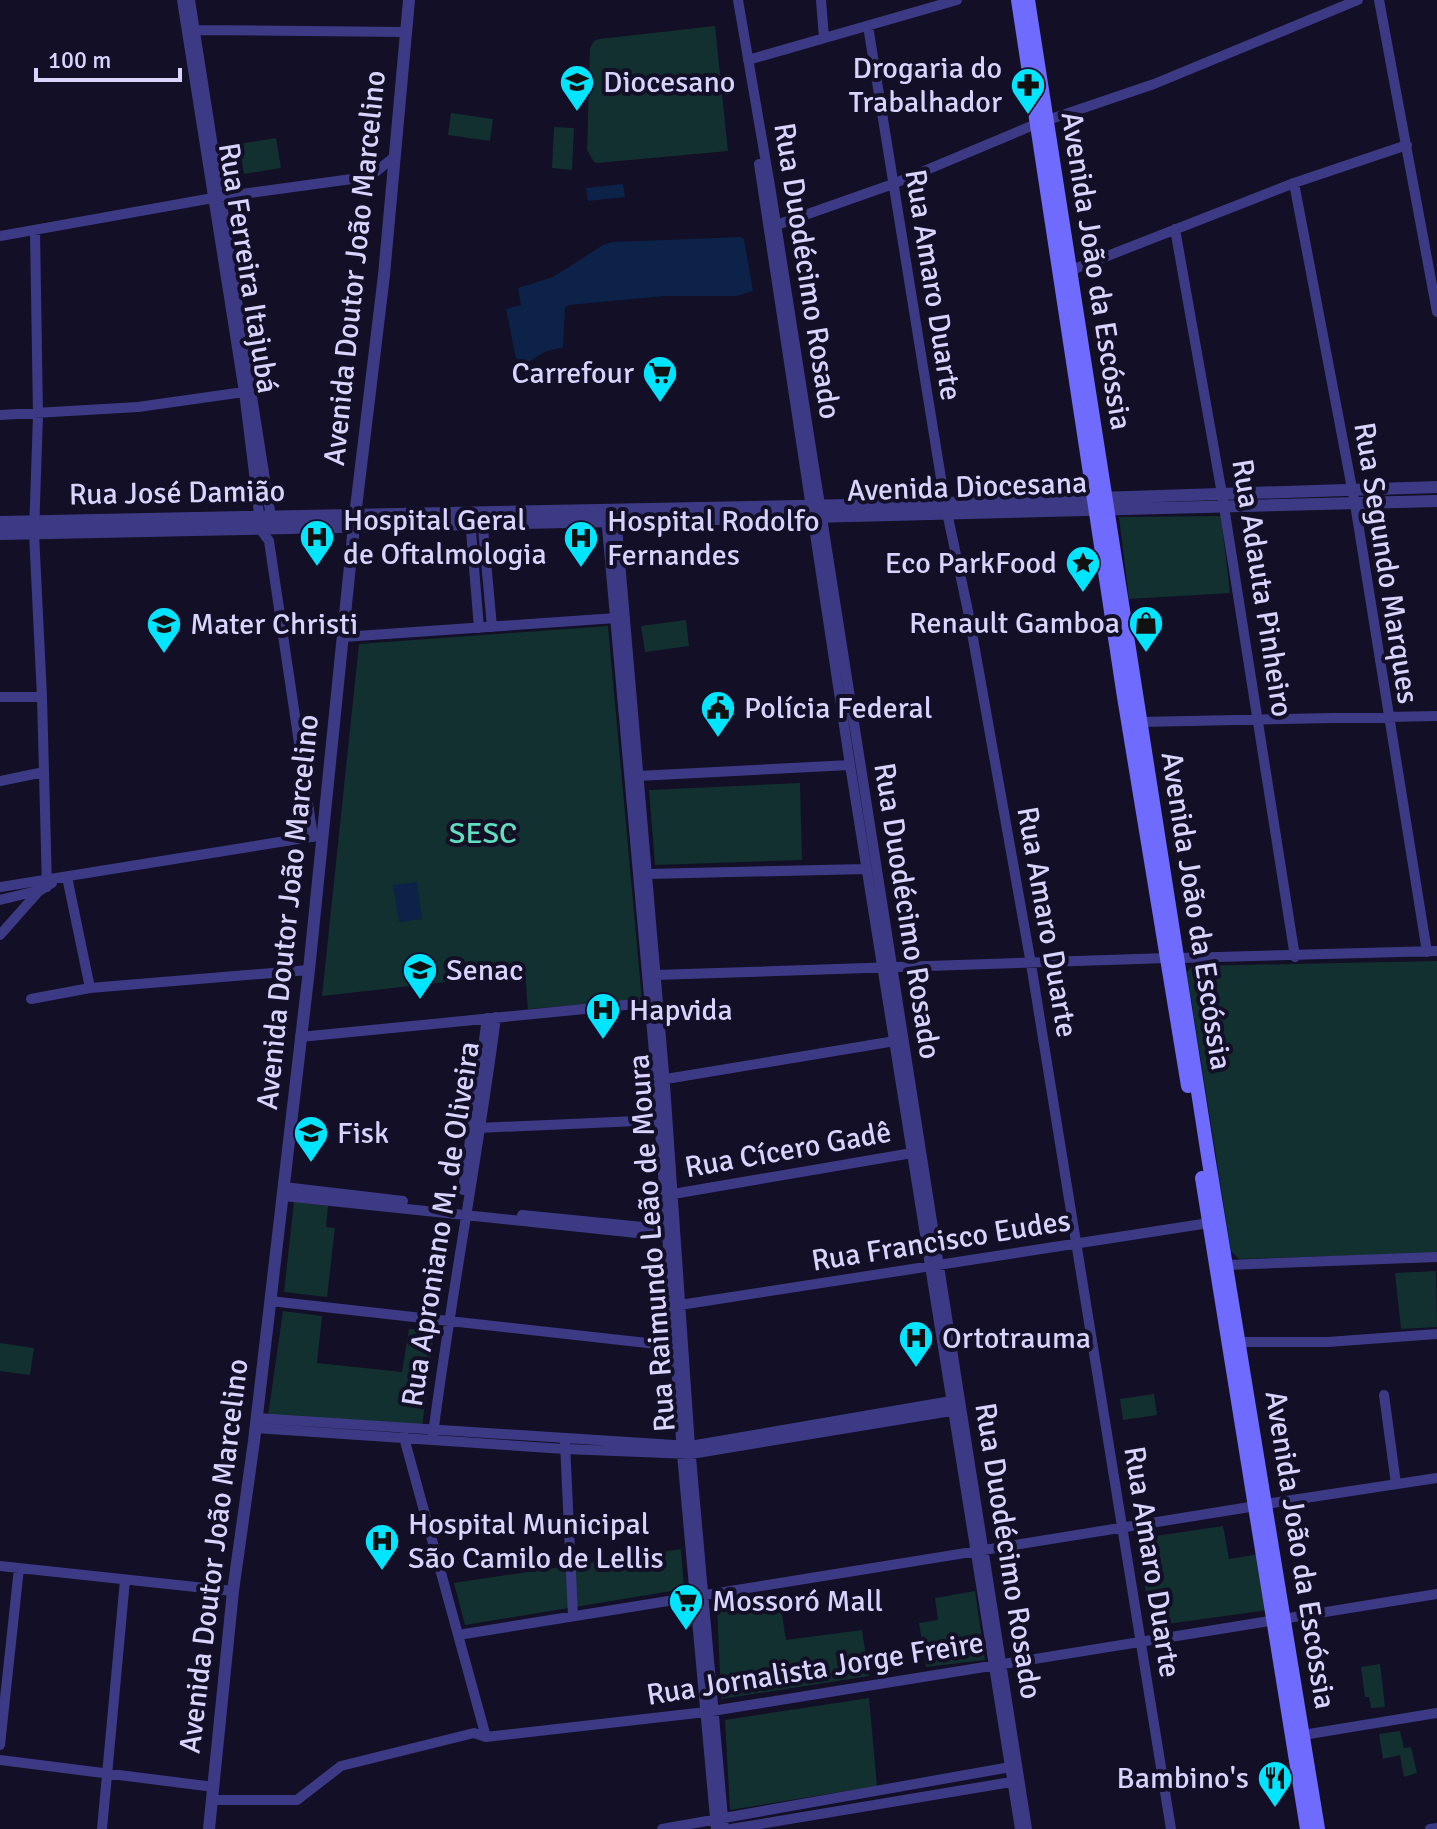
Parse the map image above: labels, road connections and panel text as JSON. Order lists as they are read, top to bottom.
{
  "streets": {
    "main road": ["Avenida João da Escóssia"],
    "street": [
      "Rua Ferreira Itajubá",
      "Avenida Doutor João Marcelino",
      "Rua Duodécimo Rosado",
      "Rua Amaro Duarte",
      "Avenida Diocesana",
      "Rua José Damião",
      "Rua Segundo Marques",
      "Rua Adauta Pinheiro",
      "Rua Cícero Gadê",
      "Rua Aproniano M. de Oliveira",
      "Rua Francisco Eudes",
      "Rua Raimundo Leão de Moura",
      "Rua Jornalista Jorge Freire"
    ]
  },
  "crossings": [
    ["Rua Ferreira Itajubá", "Avenida Doutor João Marcelino"],
    ["Rua Ferreira Itajubá", "Rua José Damião"],
    ["Avenida Doutor João Marcelino", "Avenida Diocesana"],
    ["Avenida Doutor João Marcelino", "Rua José Damião"],
    ["Avenida Doutor João Marcelino", "Rua Jornalista Jorge Freire"],
    ["Rua Duodécimo Rosado", "Avenida Diocesana"],
    ["Rua Duodécimo Rosado", "Rua Cícero Gadê"],
    ["Rua Duodécimo Rosado", "Rua Francisco Eudes"],
    ["Rua Duodécimo Rosado", "Rua Jornalista Jorge Freire"],
    ["Avenida João da Escóssia", "Avenida Diocesana"],
    ["Avenida João da Escóssia", "Rua Francisco Eudes"],
    ["Avenida João da Escóssia", "Rua Jornalista Jorge Freire"],
    ["Rua Amaro Duarte", "Avenida Diocesana"],
    ["Rua Amaro Duarte", "Rua Francisco Eudes"],
    ["Rua Amaro Duarte", "Rua Jornalista Jorge Freire"],
    ["Avenida Diocesana", "Rua José Damião"],
    ["Avenida Diocesana", "Rua Segundo Marques"],
    ["Avenida Diocesana", "Rua Adauta Pinheiro"],
    ["Avenida Diocesana", "Rua Raimundo Leão de Moura"],
    ["Rua Cícero Gadê", "Rua Raimundo Leão de Moura"],
    ["Rua Francisco Eudes", "Rua Raimundo Leão de Moura"],
    ["Rua Raimundo Leão de Moura", "Rua Jornalista Jorge Freire"]
  ],
  "parks": ["SESC"],
  "places": {
    "school or university": [
      "Diocesano",
      "Mater Christi",
      "Senac",
      "Fisk"
    ],
    "pharmacy": ["Drogaria do Trabalhador"],
    "supermarket": ["Carrefour", "Mossoró Mall"],
    "hospital": [
      "Hospital Geral de Oftalmologia",
      "Hospital Rodolfo Fernandes",
      "Hapvida",
      "Ortotrauma",
      "Hospital Municipal São Camilo de Lellis"
    ],
    "place": ["Eco ParkFood"],
    "shop": ["Renault Gamboa"],
    "public building": ["Polícia Federal"],
    "restaurant": ["Bambino's"]
  },
  "scale_bar": "100 m"
}
